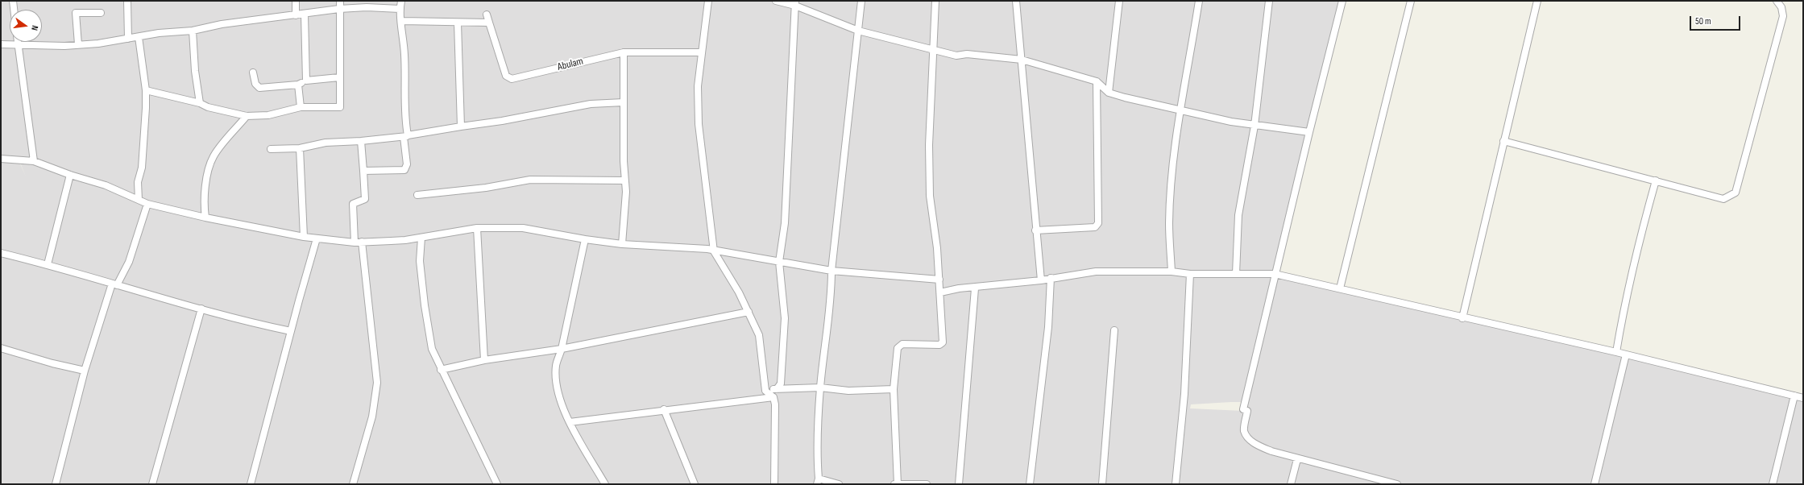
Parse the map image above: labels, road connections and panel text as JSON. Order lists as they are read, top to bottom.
{
  "streets": {
    "street": ["Abulam"]
  },
  "scale_bar": "50 m",
  "north": "right"
}
